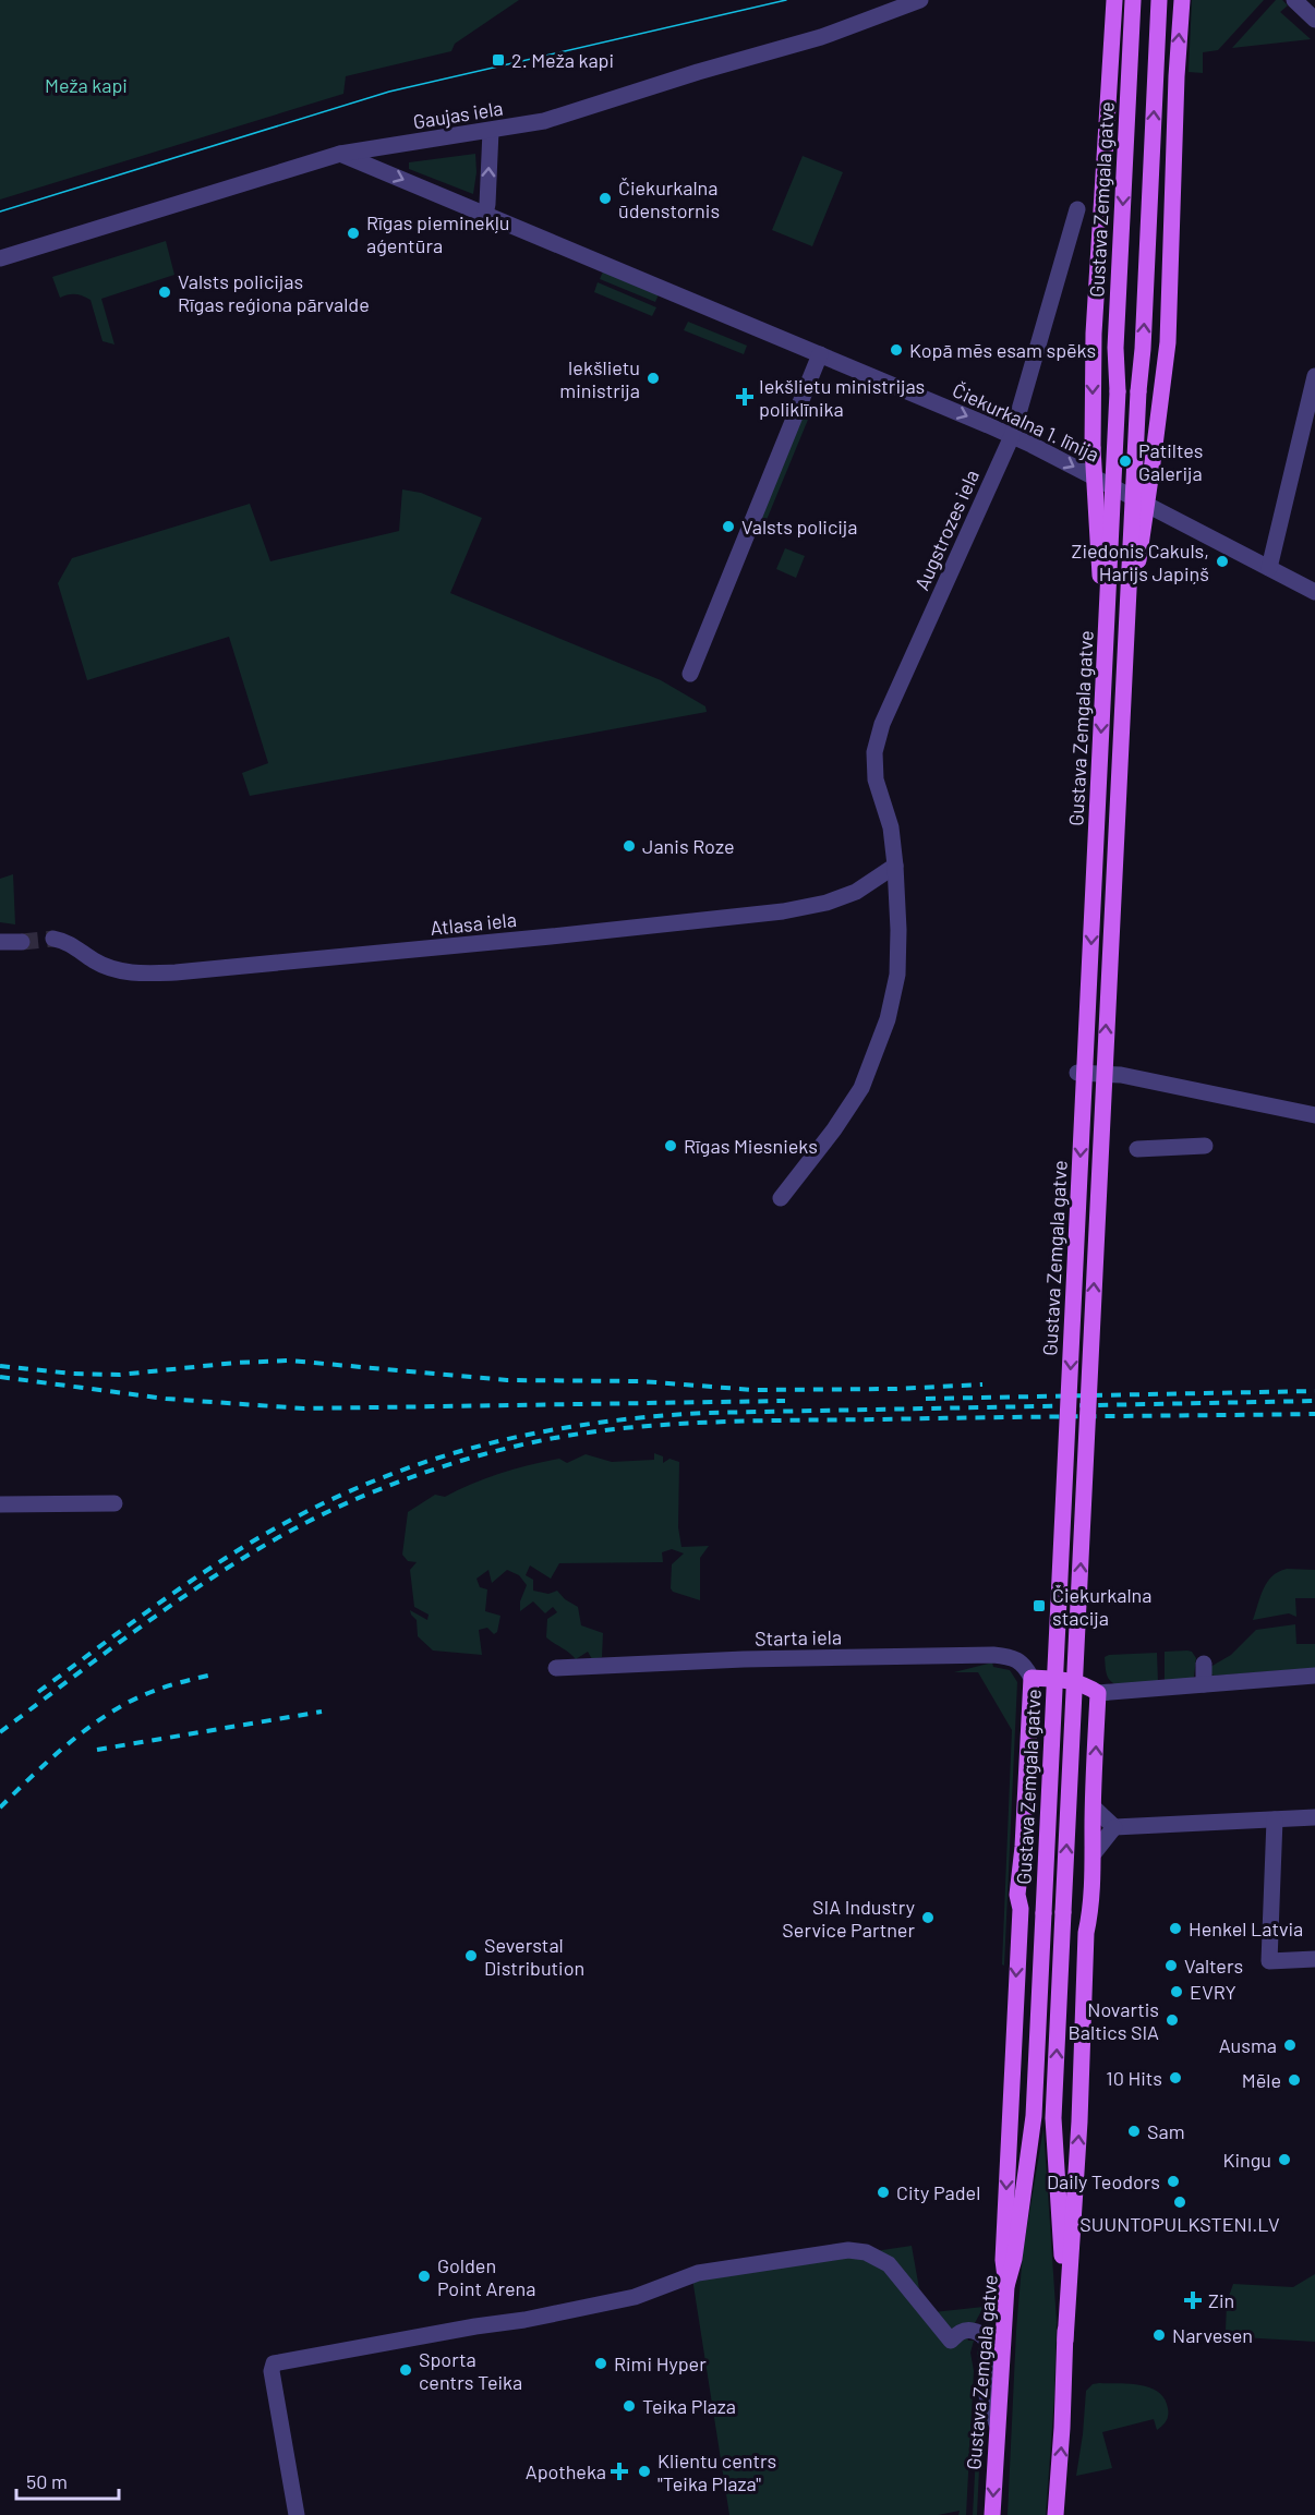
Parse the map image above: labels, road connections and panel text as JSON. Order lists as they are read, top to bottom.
{
  "streets": {
    "main road": ["Gustava Zemgala gatve"],
    "street": [
      "Gaujas iela",
      "Čiekurkalna 1. līnija",
      "Augstrozes iela",
      "Atlasa iela",
      "Starta iela"
    ]
  },
  "crossings": [
    ["Gaujas iela", "Čiekurkalna 1. līnija"],
    ["Čiekurkalna 1. līnija", "Augstrozes iela"],
    ["Augstrozes iela", "Atlasa iela"]
  ],
  "one_way": ["Čiekurkalna 1. līnija"],
  "parks": ["Meža kapi"],
  "places": {
    "transit": ["2. Meža kapi", "Čiekurkalna stacija"],
    "other": [
      "Čiekurkalna ūdenstornis",
      "Rīgas pieminekļu aģentūra",
      "Valsts policijas Rīgas reģiona pārvalde",
      "Kopā mēs esam spēks",
      "Iekšlietu ministrija",
      "Patiltes Galerija",
      "Valsts policija",
      "Ziedonis Cakuls, Harijs Japiņš",
      "Janis Roze",
      "Rīgas Miesnieks",
      "SIA Industry Service Partner",
      "Henkel Latvia",
      "Severstal Distribution",
      "Valters",
      "EVRY",
      "Novartis Baltics SIA",
      "Ausma",
      "10 Hits",
      "Mēle",
      "Sam",
      "Kingu",
      "Daily Teodors",
      "City Padel",
      "SUUNTOPULKSTENI.LV",
      "Golden Point Arena",
      "Narvesen",
      "Rimi Hyper",
      "Sporta centrs Teika",
      "Teika Plaza",
      "Klientu centrs \"Teika Plaza\""
    ],
    "health": ["Iekšlietu ministrijas poliklīnika", "Zin", "Apotheka"]
  },
  "scale_bar": "50 m"
}
